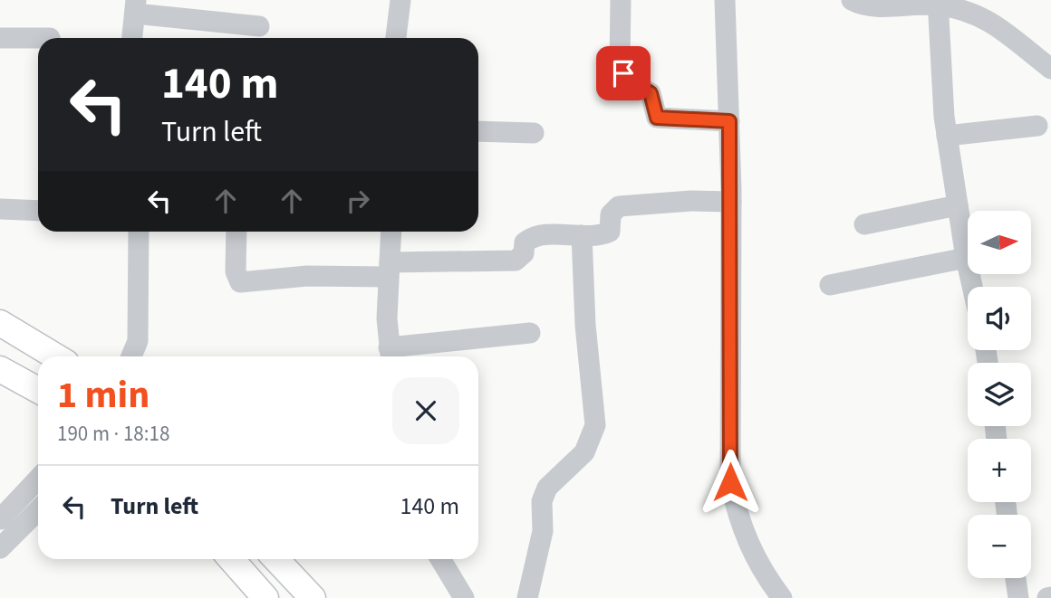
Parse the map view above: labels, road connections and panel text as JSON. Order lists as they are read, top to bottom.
{
  "north": "right",
  "page": {
    "turn": ["140 m", "Turn left"],
    "map_buttons": ["+", "−"],
    "heading": ["1 min", "190 m · 18:18"],
    "list": [
      {
        "name": "Turn left",
        "value": "140 m"
      }
    ]
  }
}
